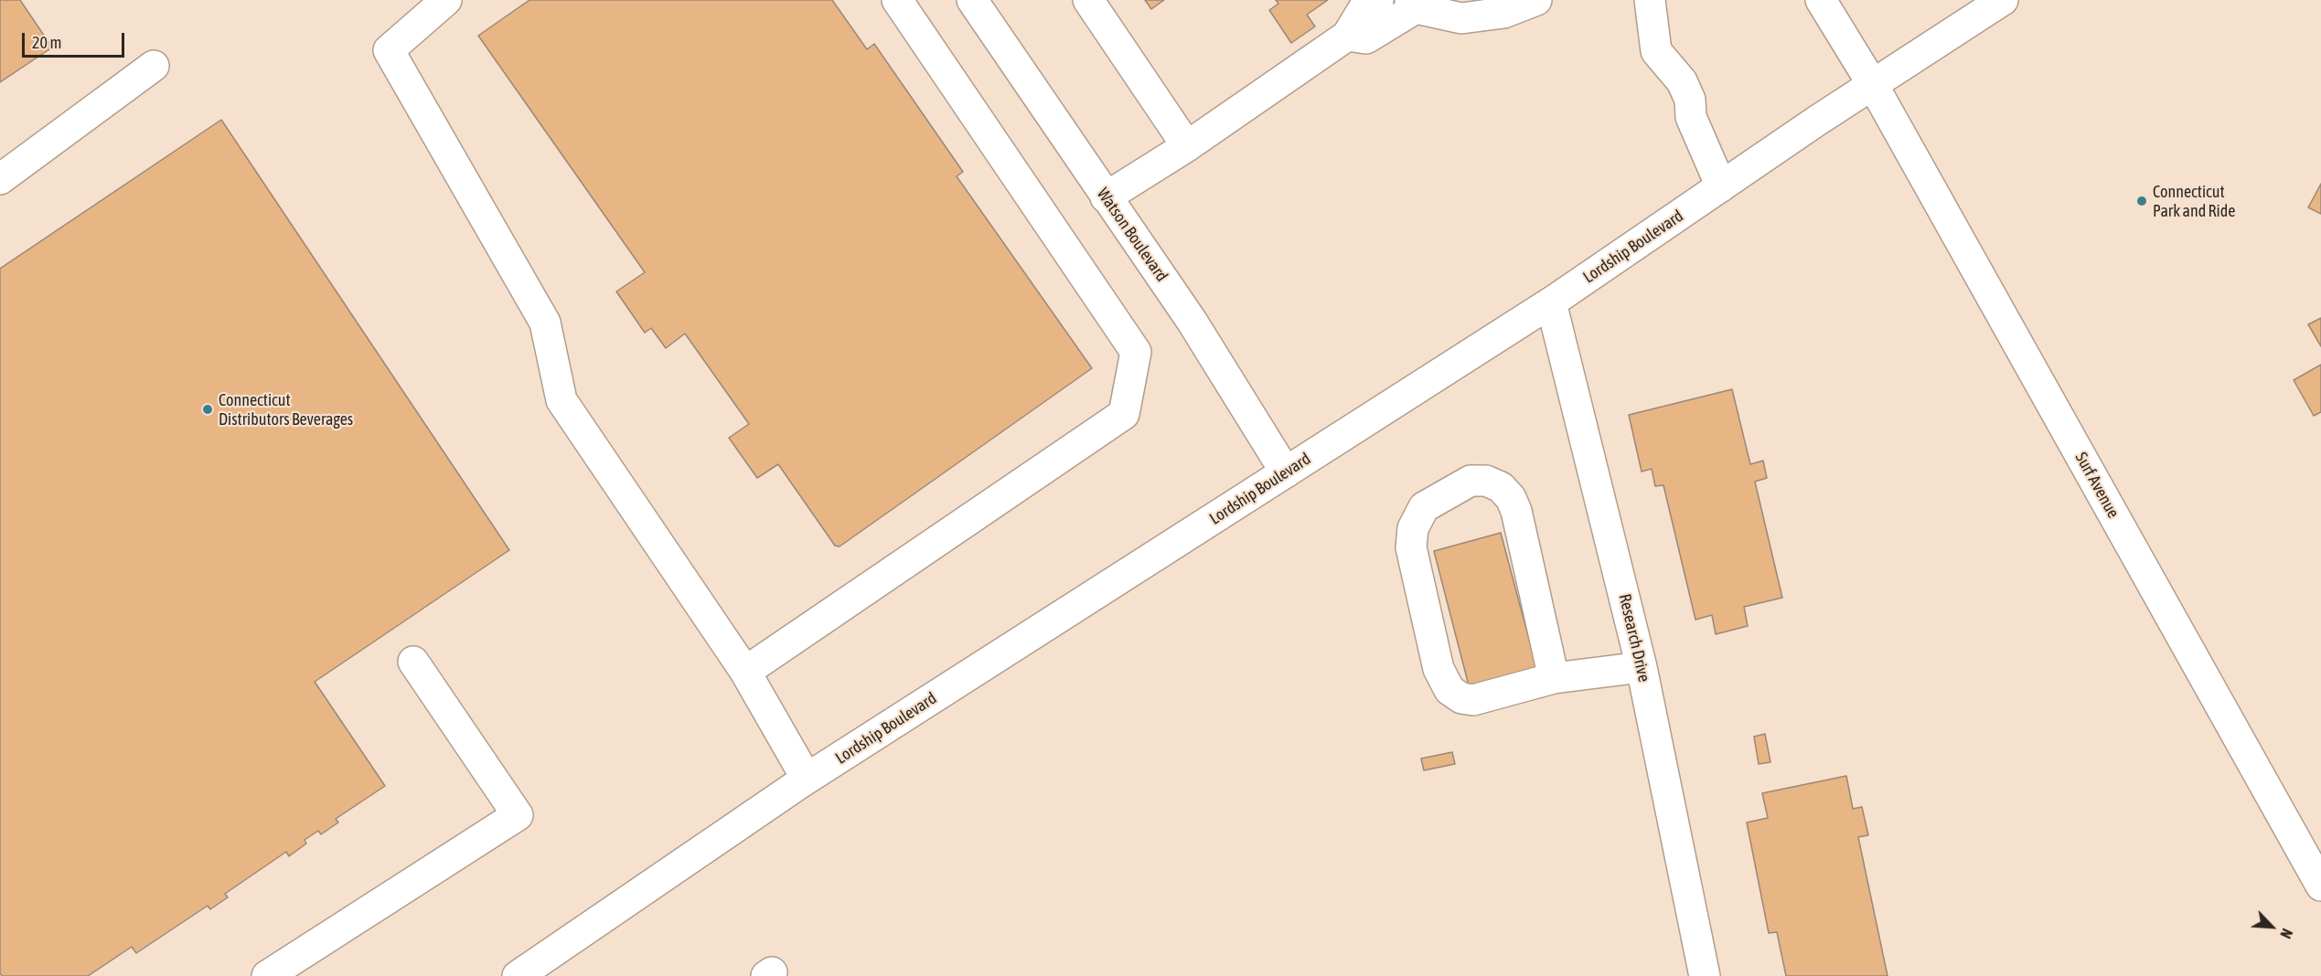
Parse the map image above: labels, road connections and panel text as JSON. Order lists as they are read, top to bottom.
{
  "streets": {
    "main road": [
      "Watson Boulevard",
      "Lordship Boulevard",
      "Surf Avenue",
      "Research Drive"
    ]
  },
  "crossings": [
    ["Watson Boulevard", "Lordship Boulevard"],
    ["Lordship Boulevard", "Surf Avenue"],
    ["Lordship Boulevard", "Research Drive"]
  ],
  "places": ["Connecticut Park and Ride", "Connecticut Distributors Beverages"],
  "scale_bar": "20 m",
  "north": "bottom right"
}
